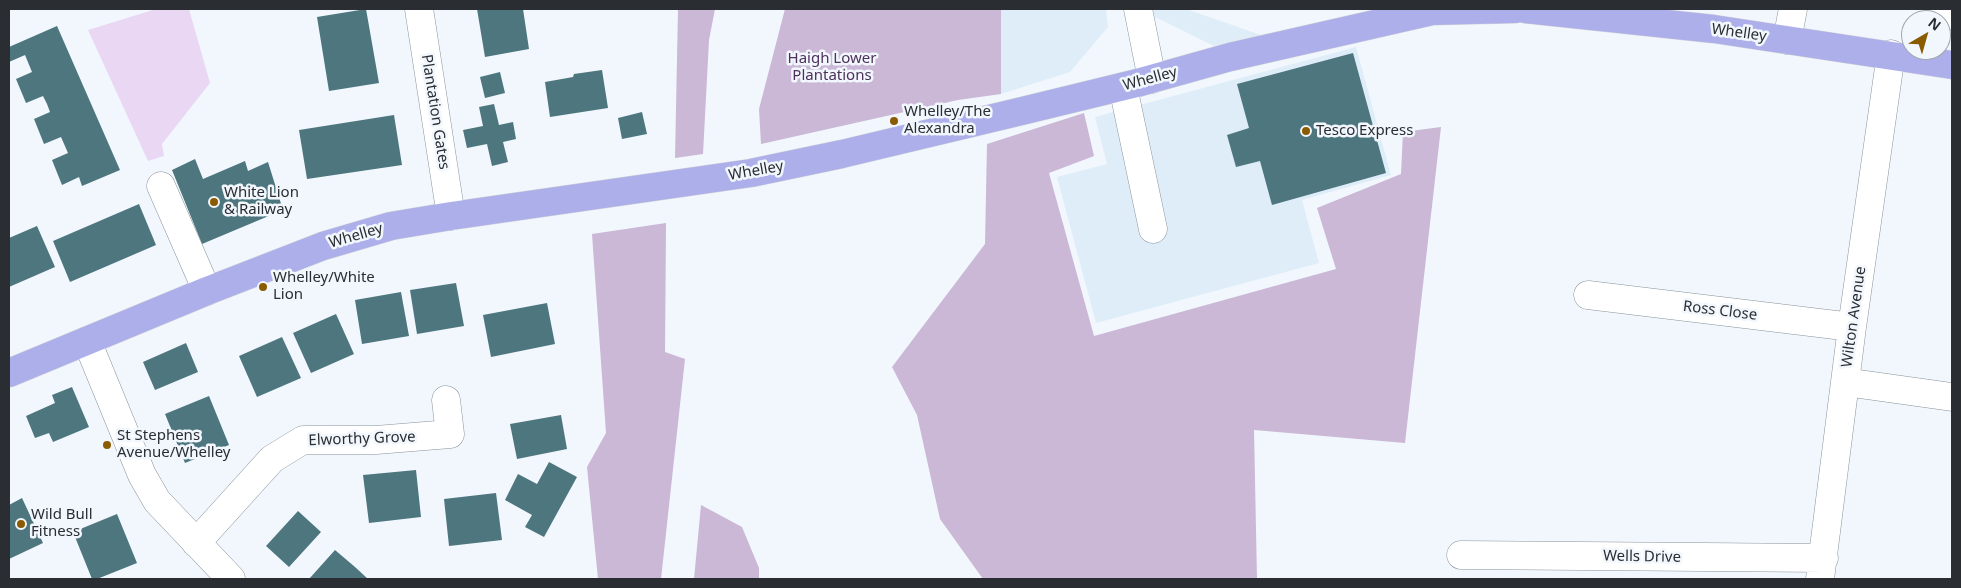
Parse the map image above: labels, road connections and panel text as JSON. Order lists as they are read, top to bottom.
{
  "streets": {
    "main road": ["Whelley"],
    "street": [
      "Plantation Gates",
      "Ross Close",
      "Wilton Avenue",
      "Elworthy Grove",
      "Wells Drive"
    ]
  },
  "crossings": [
    ["Whelley", "Plantation Gates"],
    ["Whelley", "Wilton Avenue"],
    ["Ross Close", "Wilton Avenue"],
    ["Wilton Avenue", "Wells Drive"]
  ],
  "parks": ["Haigh Lower Plantations"],
  "places": [
    "Whelley/The Alexandra",
    "Tesco Express",
    "White Lion & Railway",
    "Whelley/White Lion",
    "St Stephens Avenue/Whelley",
    "Wild Bull Fitness"
  ],
  "north": "top right"
}
